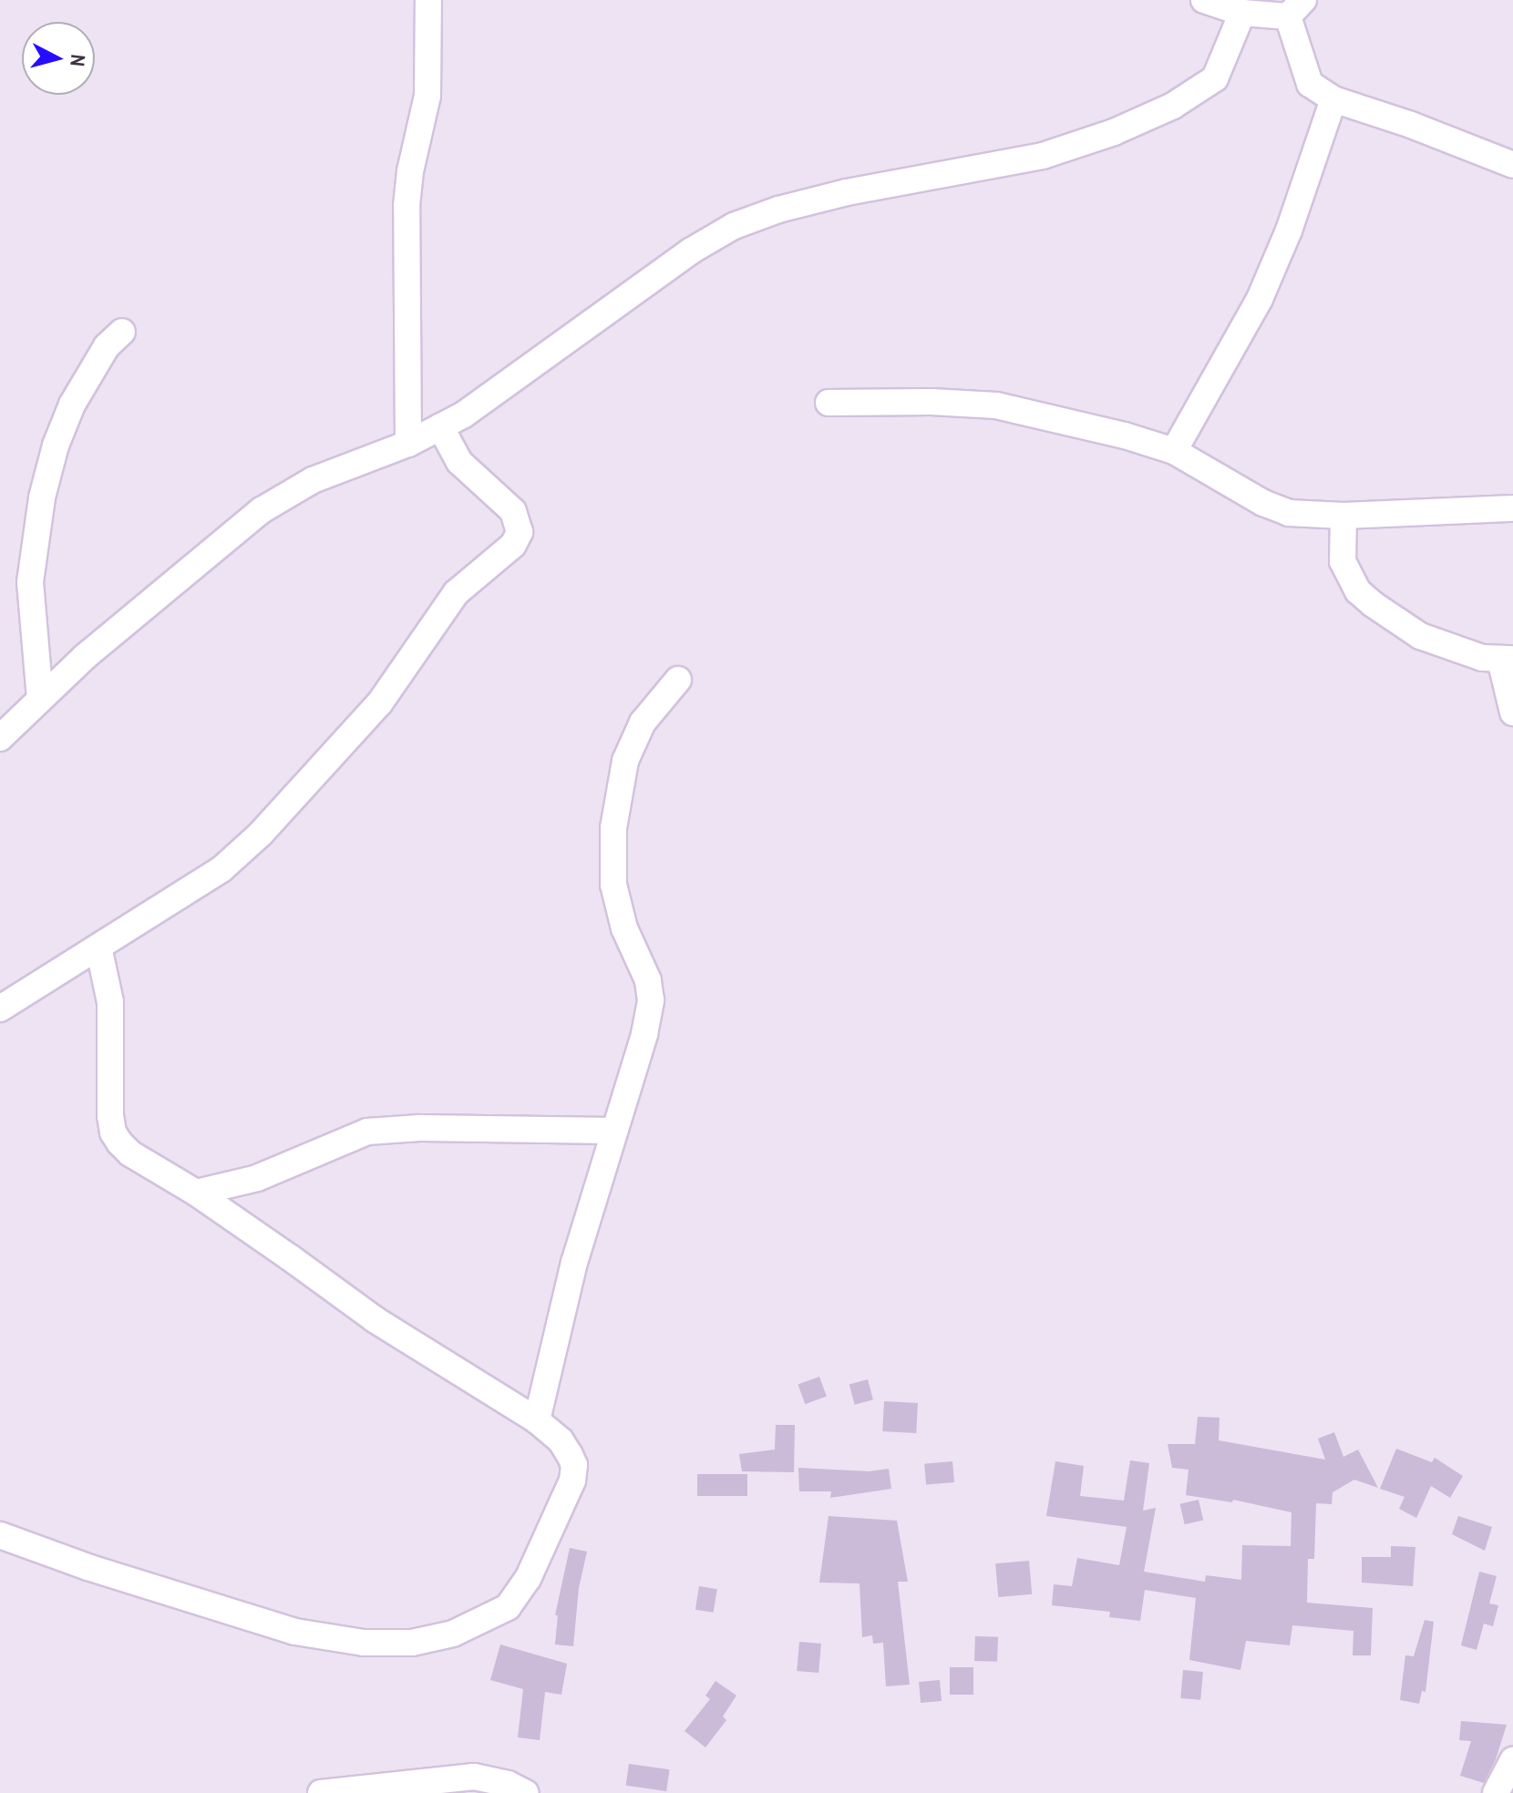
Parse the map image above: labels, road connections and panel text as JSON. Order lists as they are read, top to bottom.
{
  "north": "right"
}
